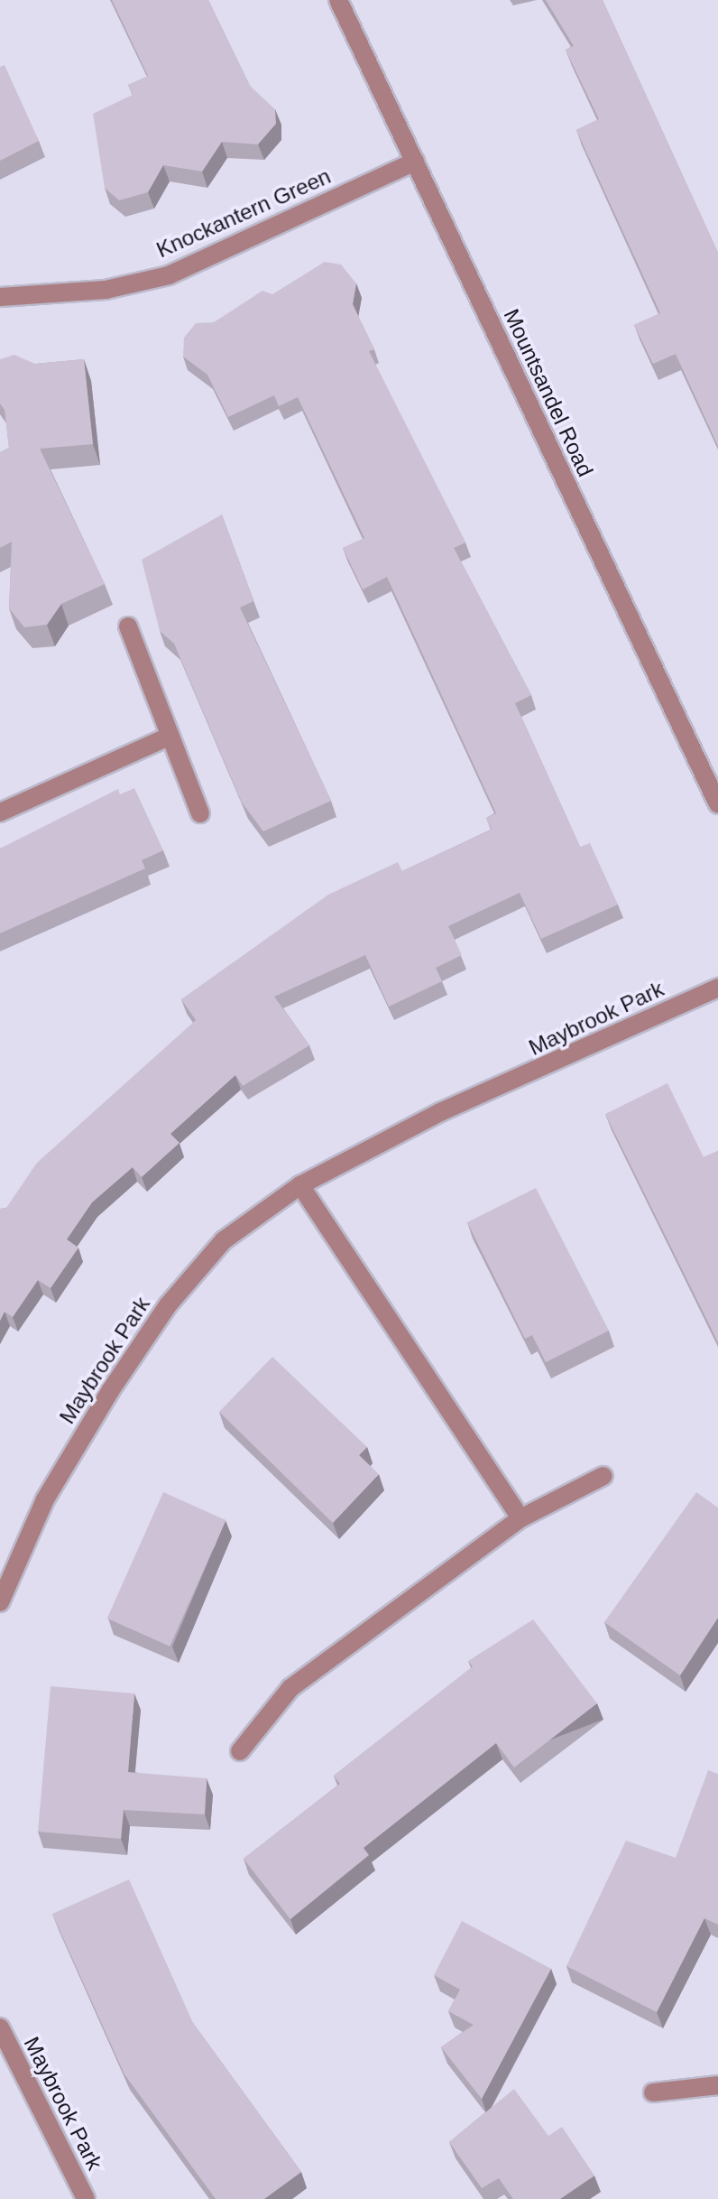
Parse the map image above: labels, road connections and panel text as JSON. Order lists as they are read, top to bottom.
{
  "streets": {
    "street": ["Knockantern Green", "Mountsandel Road", "Maybrook Park"]
  },
  "crossings": [
    ["Knockantern Green", "Mountsandel Road"]
  ]
}
